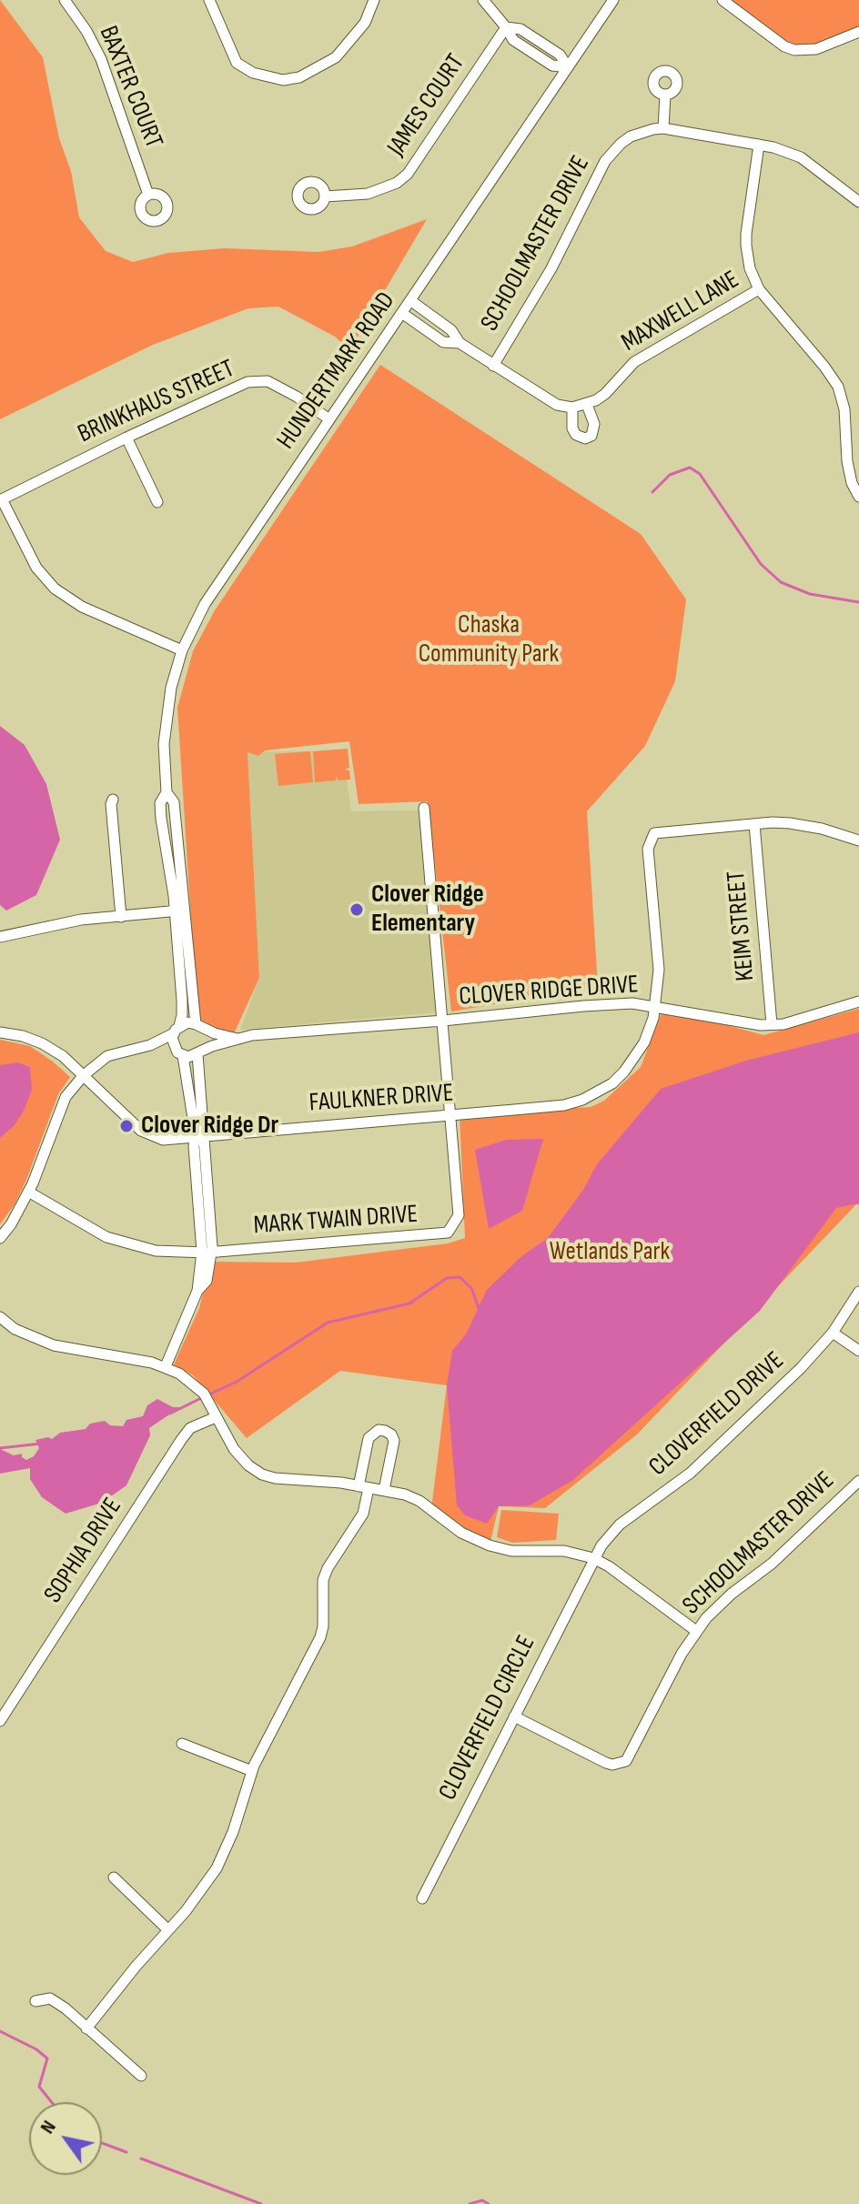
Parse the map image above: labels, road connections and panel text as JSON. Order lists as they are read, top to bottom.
{
  "streets": {
    "street": [
      "BAXTER COURT",
      "JAMES COURT",
      "SCHOOLMASTER DRIVE",
      "MAXWELL LANE",
      "HUNDERTMARK ROAD",
      "BRINKHAUS STREET",
      "KEIM STREET",
      "CLOVER RIDGE DRIVE",
      "FAULKNER DRIVE",
      "MARK TWAIN DRIVE",
      "CLOVERFIELD DRIVE",
      "SOPHIA DRIVE",
      "CLOVERFIELD CIRCLE"
    ]
  },
  "crossings": [
    ["SCHOOLMASTER DRIVE", "CLOVERFIELD CIRCLE"],
    ["HUNDERTMARK ROAD", "BRINKHAUS STREET"],
    ["KEIM STREET", "CLOVER RIDGE DRIVE"],
    ["KEIM STREET", "FAULKNER DRIVE"],
    ["CLOVER RIDGE DRIVE", "FAULKNER DRIVE"],
    ["FAULKNER DRIVE", "MARK TWAIN DRIVE"],
    ["CLOVERFIELD DRIVE", "CLOVERFIELD CIRCLE"]
  ],
  "parks": ["Chaska Community Park", "Wetlands Park"],
  "places": ["Clover Ridge Elementary", "Clover Ridge Dr"],
  "north": "top left"
}
